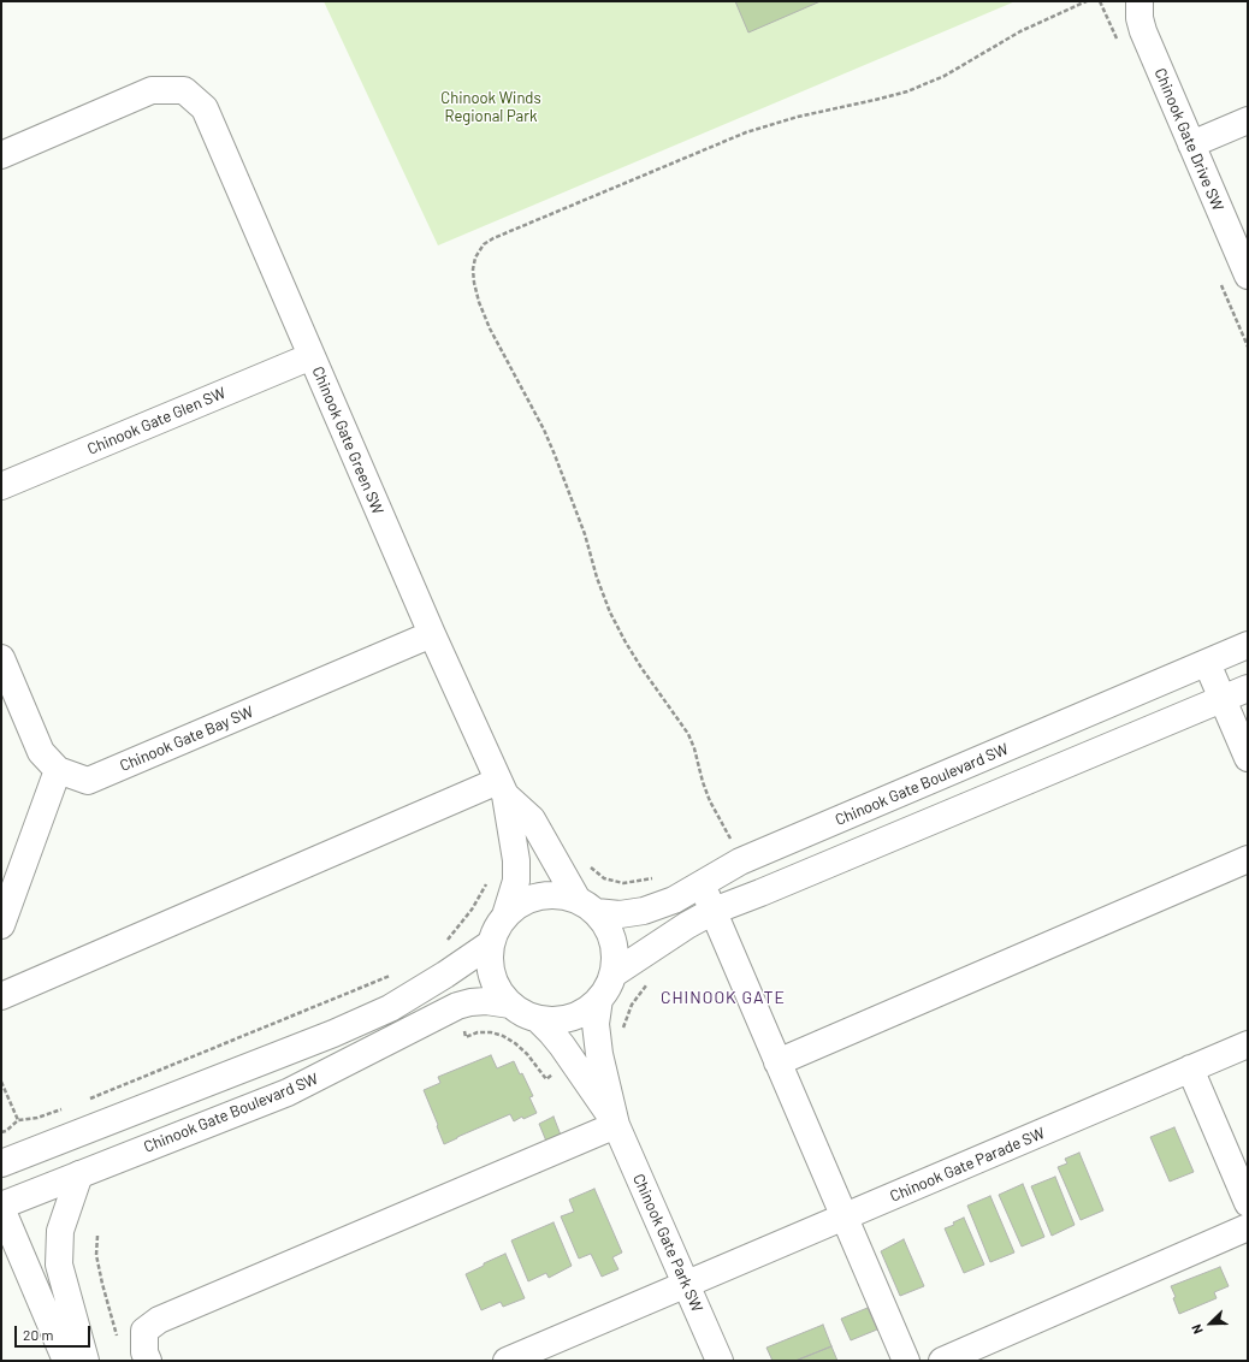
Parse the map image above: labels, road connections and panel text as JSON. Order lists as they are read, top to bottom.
{
  "streets": {
    "street": [
      "Chinook Gate Drive SW",
      "Chinook Gate Glen SW",
      "Chinook Gate Green SW",
      "Chinook Gate Bay SW",
      "Chinook Gate Boulevard SW",
      "Chinook Gate Parade SW",
      "Chinook Gate Park SW"
    ]
  },
  "crossings": [
    ["Chinook Gate Glen SW", "Chinook Gate Green SW"],
    ["Chinook Gate Green SW", "Chinook Gate Bay SW"],
    ["Chinook Gate Green SW", "Chinook Gate Boulevard SW"],
    ["Chinook Gate Green SW", "Chinook Gate Park SW"],
    ["Chinook Gate Boulevard SW", "Chinook Gate Park SW"],
    ["Chinook Gate Parade SW", "Chinook Gate Park SW"]
  ],
  "districts": ["CHINOOK GATE"],
  "parks": ["Chinook Winds Regional Park"],
  "scale_bar": "20 m",
  "north": "bottom left"
}
